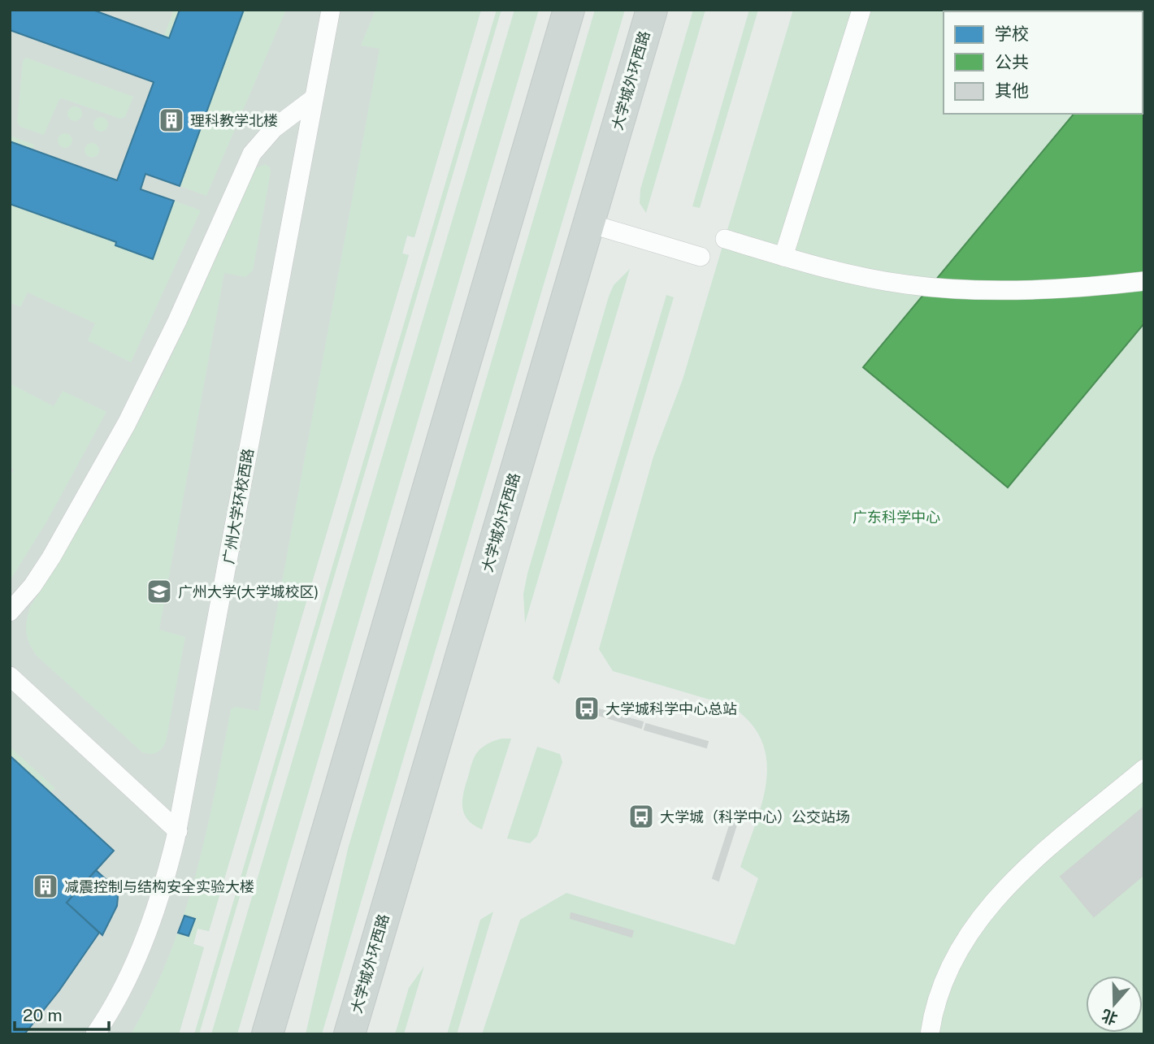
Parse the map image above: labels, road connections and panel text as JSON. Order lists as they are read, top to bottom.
{
  "streets": {
    "main road": ["大学城外环西路"],
    "lane": ["广州大学环校西路"]
  },
  "parks": ["广东科学中心"],
  "places": {
    "building": ["理科教学北楼", "减震控制与结构安全实验大楼"],
    "school or university": ["广州大学(大学城校区)"],
    "bus stop": ["大学城科学中心总站", "大学城（科学中心）公交站场"]
  },
  "legend": ["学校", "公共", "其他"],
  "scale_bar": "20 m",
  "north": "bottom"
}
